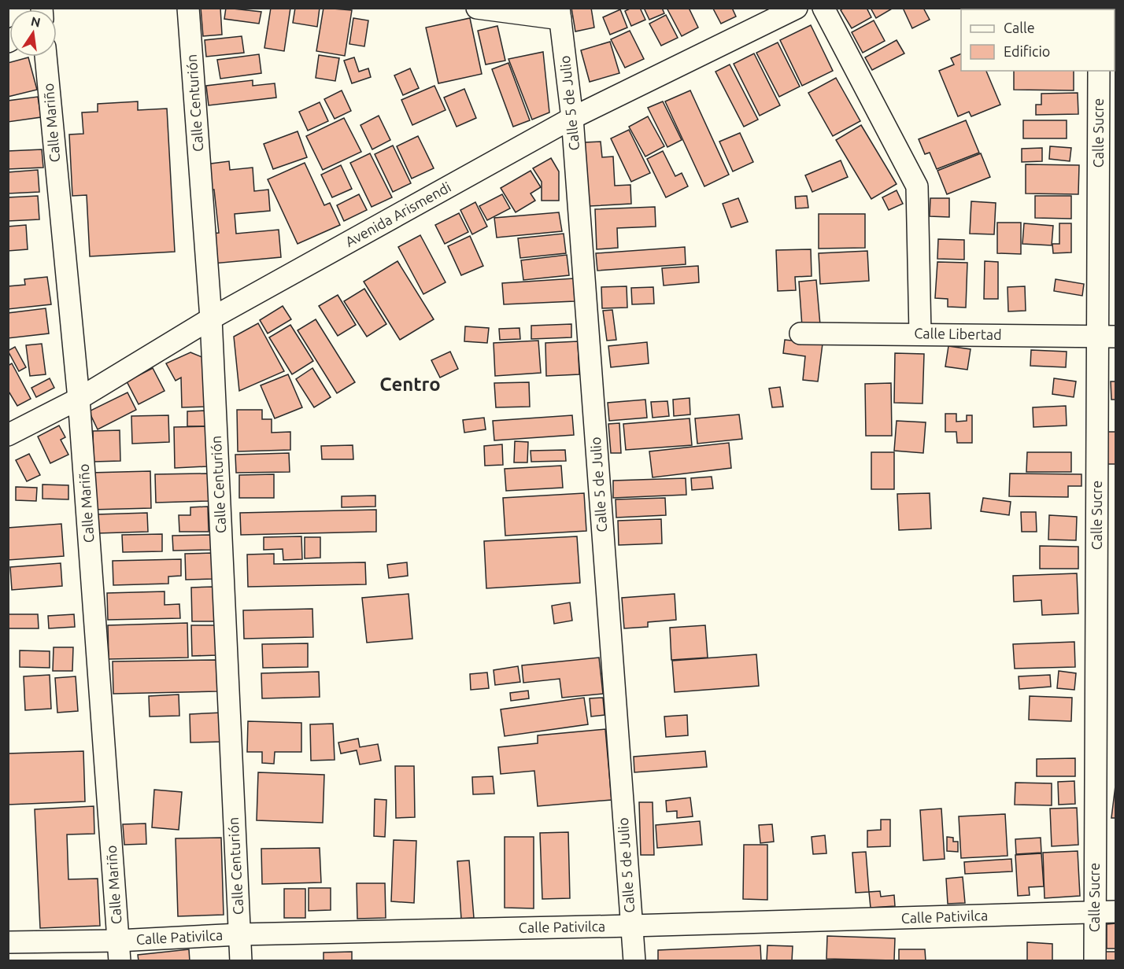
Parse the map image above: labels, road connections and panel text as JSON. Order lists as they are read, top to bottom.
{
  "streets": {
    "street": [
      "Calle Centurión",
      "Calle 5 de Julio",
      "Calle Mariño",
      "Calle Sucre",
      "Avenida Arismendi",
      "Calle Libertad",
      "Calle Pativilca"
    ]
  },
  "crossings": [
    ["Calle Centurión", "Avenida Arismendi"],
    ["Calle Centurión", "Calle Pativilca"],
    ["Calle 5 de Julio", "Avenida Arismendi"],
    ["Calle 5 de Julio", "Calle Pativilca"],
    ["Calle Mariño", "Avenida Arismendi"],
    ["Calle Mariño", "Calle Pativilca"],
    ["Calle Sucre", "Calle Libertad"],
    ["Calle Sucre", "Calle Pativilca"]
  ],
  "districts": ["Centro"],
  "legend": ["Calle", "Edificio"],
  "north": "top"
}
